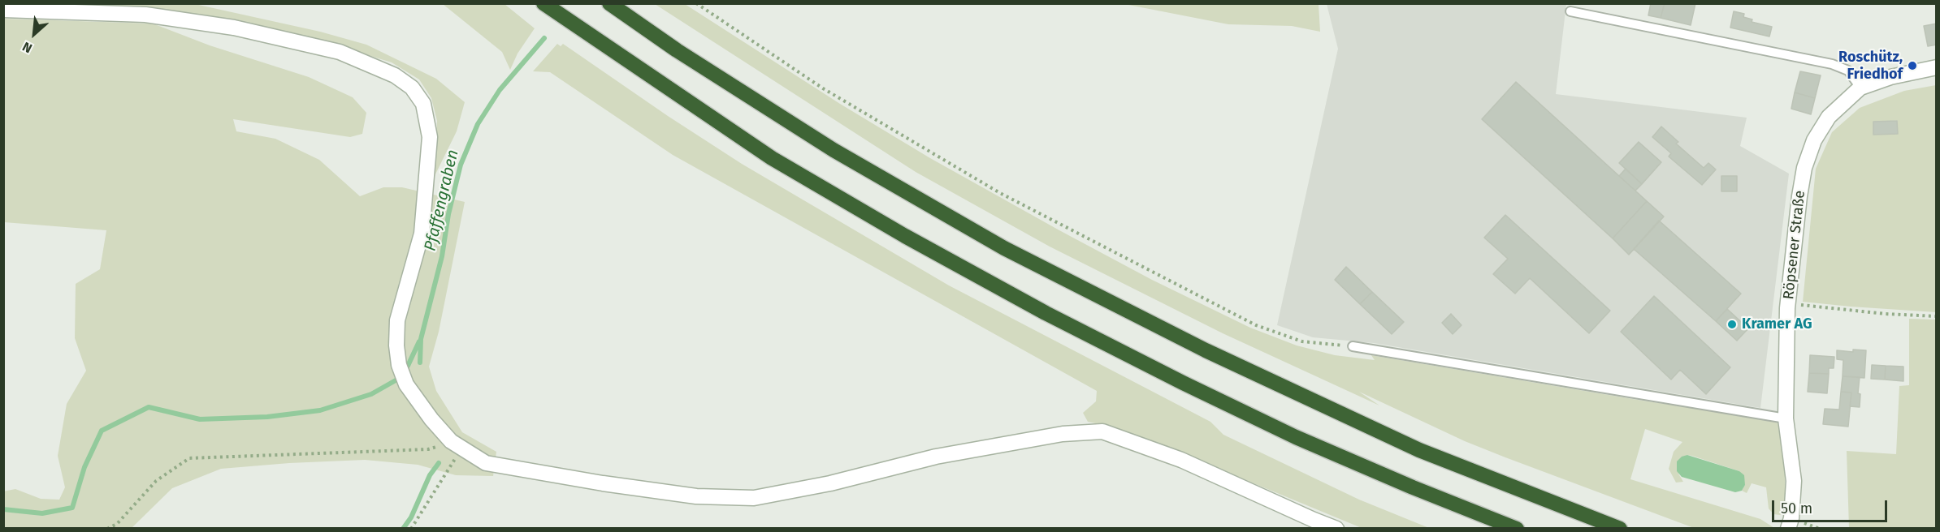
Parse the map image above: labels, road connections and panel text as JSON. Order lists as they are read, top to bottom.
{
  "streets": {
    "street": ["Röpsener Straße"]
  },
  "water": ["Pfaffengraben"],
  "places": ["Roschütz, Friedhof", "Kramer AG"],
  "scale_bar": "50 m",
  "north": "bottom left"
}
